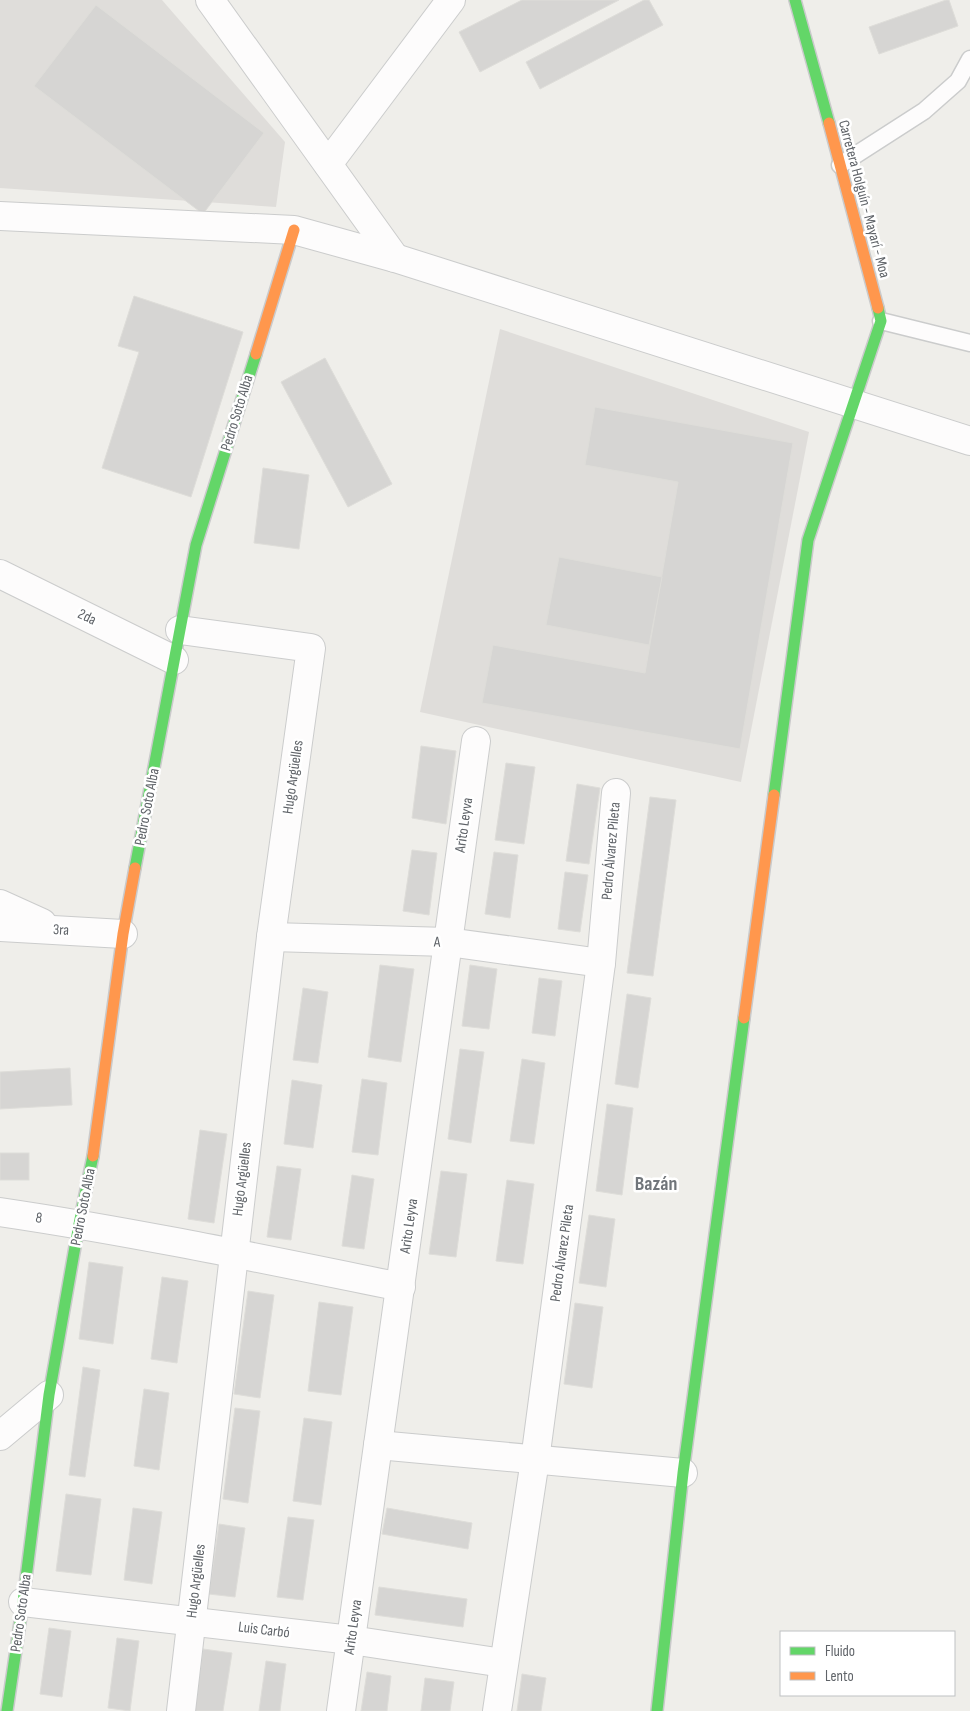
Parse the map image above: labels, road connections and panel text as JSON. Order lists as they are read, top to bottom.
{
  "streets": {
    "main road": ["Carretera Holguín - Mayarí - Moa", "Pedro Soto Alba"],
    "street": [
      "2da",
      "Hugo Argüelles",
      "Arito Leyva",
      "Pedro Álvarez Pileta",
      "3ra",
      "A",
      "8",
      "Luis Carbó"
    ]
  },
  "crossings": [
    ["Pedro Soto Alba", "2da"],
    ["Pedro Soto Alba", "Hugo Argüelles"],
    ["Pedro Soto Alba", "3ra"],
    ["Pedro Soto Alba", "8"],
    ["Pedro Soto Alba", "Luis Carbó"],
    ["Hugo Argüelles", "A"],
    ["Hugo Argüelles", "8"],
    ["Hugo Argüelles", "Luis Carbó"],
    ["Arito Leyva", "A"],
    ["Arito Leyva", "8"],
    ["Arito Leyva", "Luis Carbó"],
    ["Pedro Álvarez Pileta", "A"],
    ["Pedro Álvarez Pileta", "Luis Carbó"]
  ],
  "districts": ["Bazán"],
  "legend": ["Fluido", "Lento"]
}
